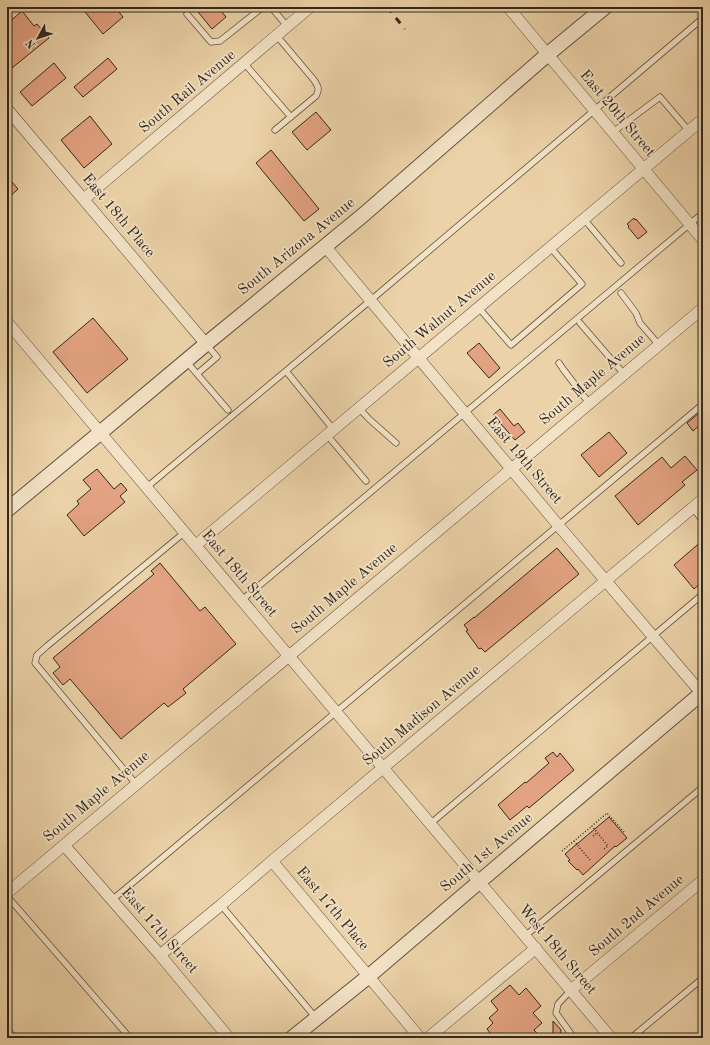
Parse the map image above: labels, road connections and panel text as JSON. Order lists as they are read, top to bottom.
{
  "streets": {
    "street": [
      "South Rail Avenue",
      "East 20th Street",
      "East 18th Place",
      "South Arizona Avenue",
      "South Walnut Avenue",
      "South Maple Avenue",
      "East 19th Street",
      "East 18th Street",
      "South Madison Avenue",
      "South 1st Avenue",
      "East 17th Place",
      "South 2nd Avenue",
      "East 17th Street",
      "West 18th Street"
    ]
  },
  "crossings": [
    ["South Rail Avenue", "East 18th Place"],
    ["East 20th Street", "South Arizona Avenue"],
    ["East 20th Street", "South Walnut Avenue"],
    ["East 18th Place", "South Arizona Avenue"],
    ["South Arizona Avenue", "East 19th Street"],
    ["South Arizona Avenue", "East 18th Street"],
    ["South Walnut Avenue", "East 19th Street"],
    ["South Walnut Avenue", "East 18th Street"],
    ["South Maple Avenue", "East 19th Street"],
    ["South Maple Avenue", "East 18th Street"],
    ["South Maple Avenue", "East 17th Street"],
    ["East 19th Street", "South Madison Avenue"],
    ["East 19th Street", "South 1st Avenue"],
    ["East 18th Street", "South Madison Avenue"],
    ["East 18th Street", "South 1st Avenue"],
    ["East 18th Street", "West 18th Street"],
    ["South Madison Avenue", "East 17th Place"],
    ["South Madison Avenue", "East 17th Street"],
    ["South 1st Avenue", "East 17th Place"],
    ["South 1st Avenue", "West 18th Street"],
    ["South 2nd Avenue", "West 18th Street"]
  ],
  "north": "bottom left"
}
